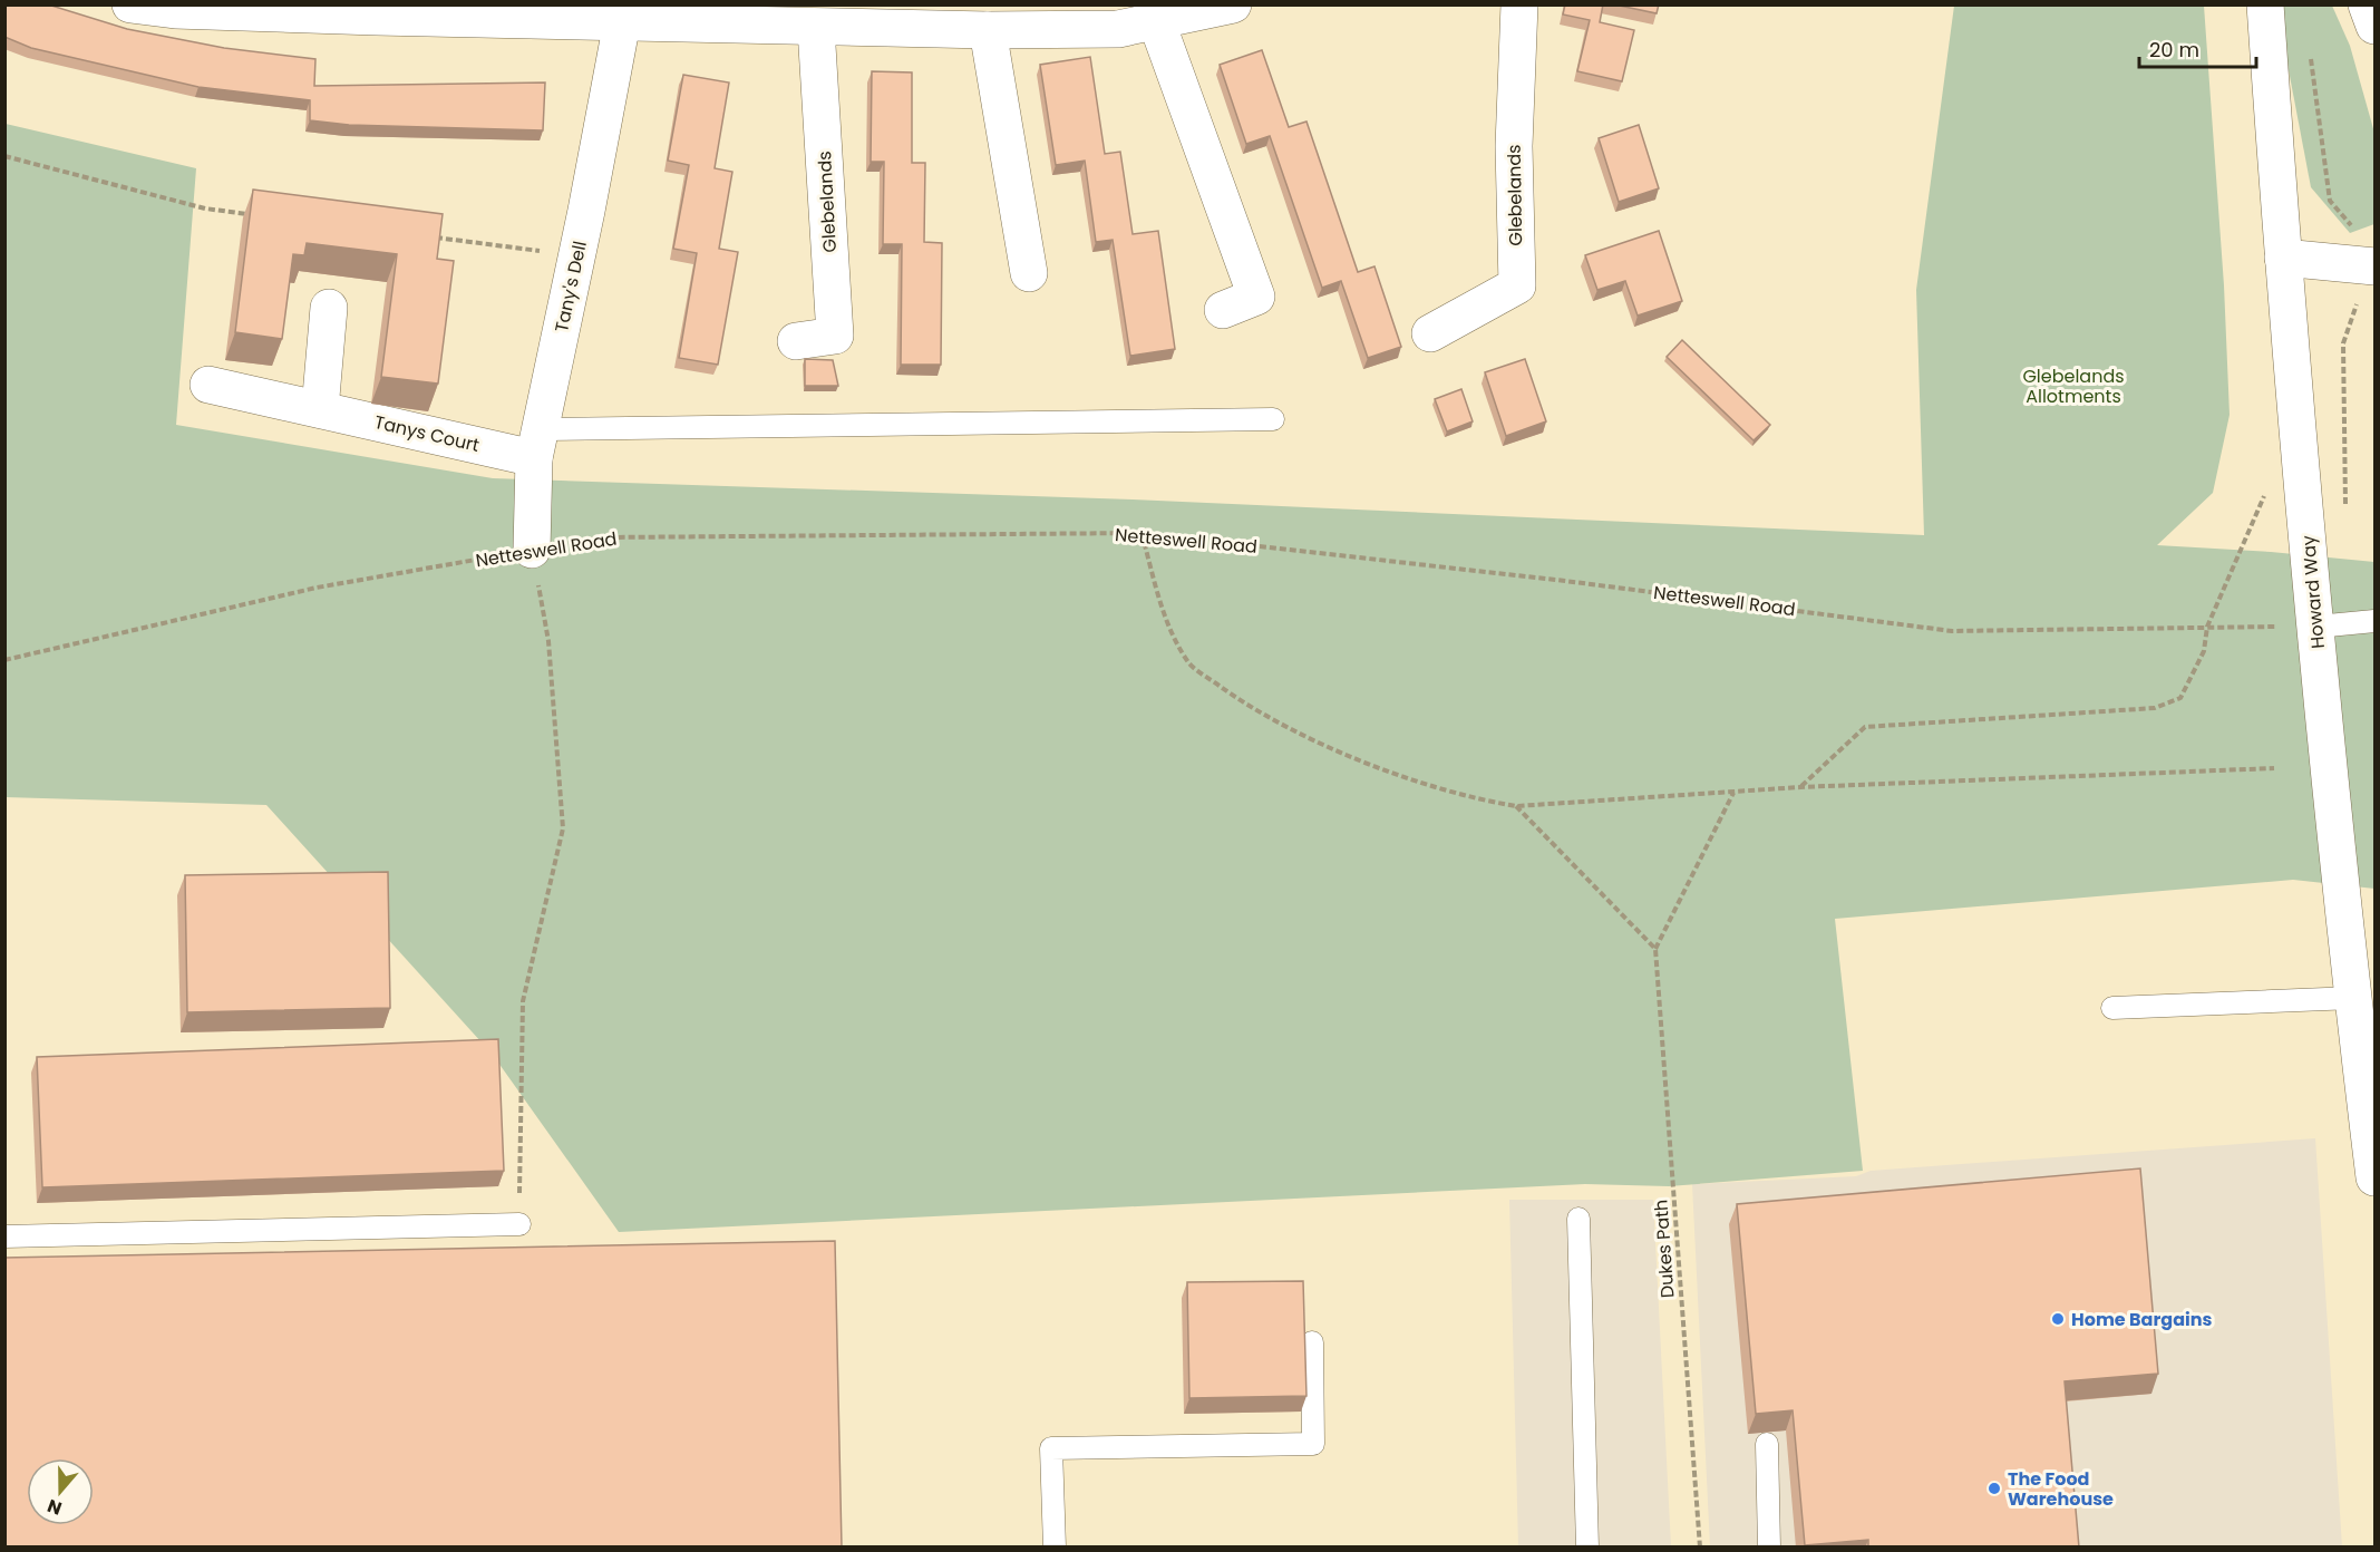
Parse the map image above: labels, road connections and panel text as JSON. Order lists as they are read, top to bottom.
{
  "streets": {
    "street": [
      "Glebelands",
      "Tany's Dell",
      "Tanys Court",
      "Howard Way"
    ],
    "path": ["Netteswell Road", "Dukes Path"]
  },
  "crossings": [
    ["Tany's Dell", "Tanys Court"],
    ["Tany's Dell", "Netteswell Road"],
    ["Netteswell Road", "Howard Way"]
  ],
  "parks": ["Glebelands Allotments"],
  "places": ["Home Bargains", "The Food Warehouse"],
  "scale_bar": "20 m",
  "north": "bottom"
}
